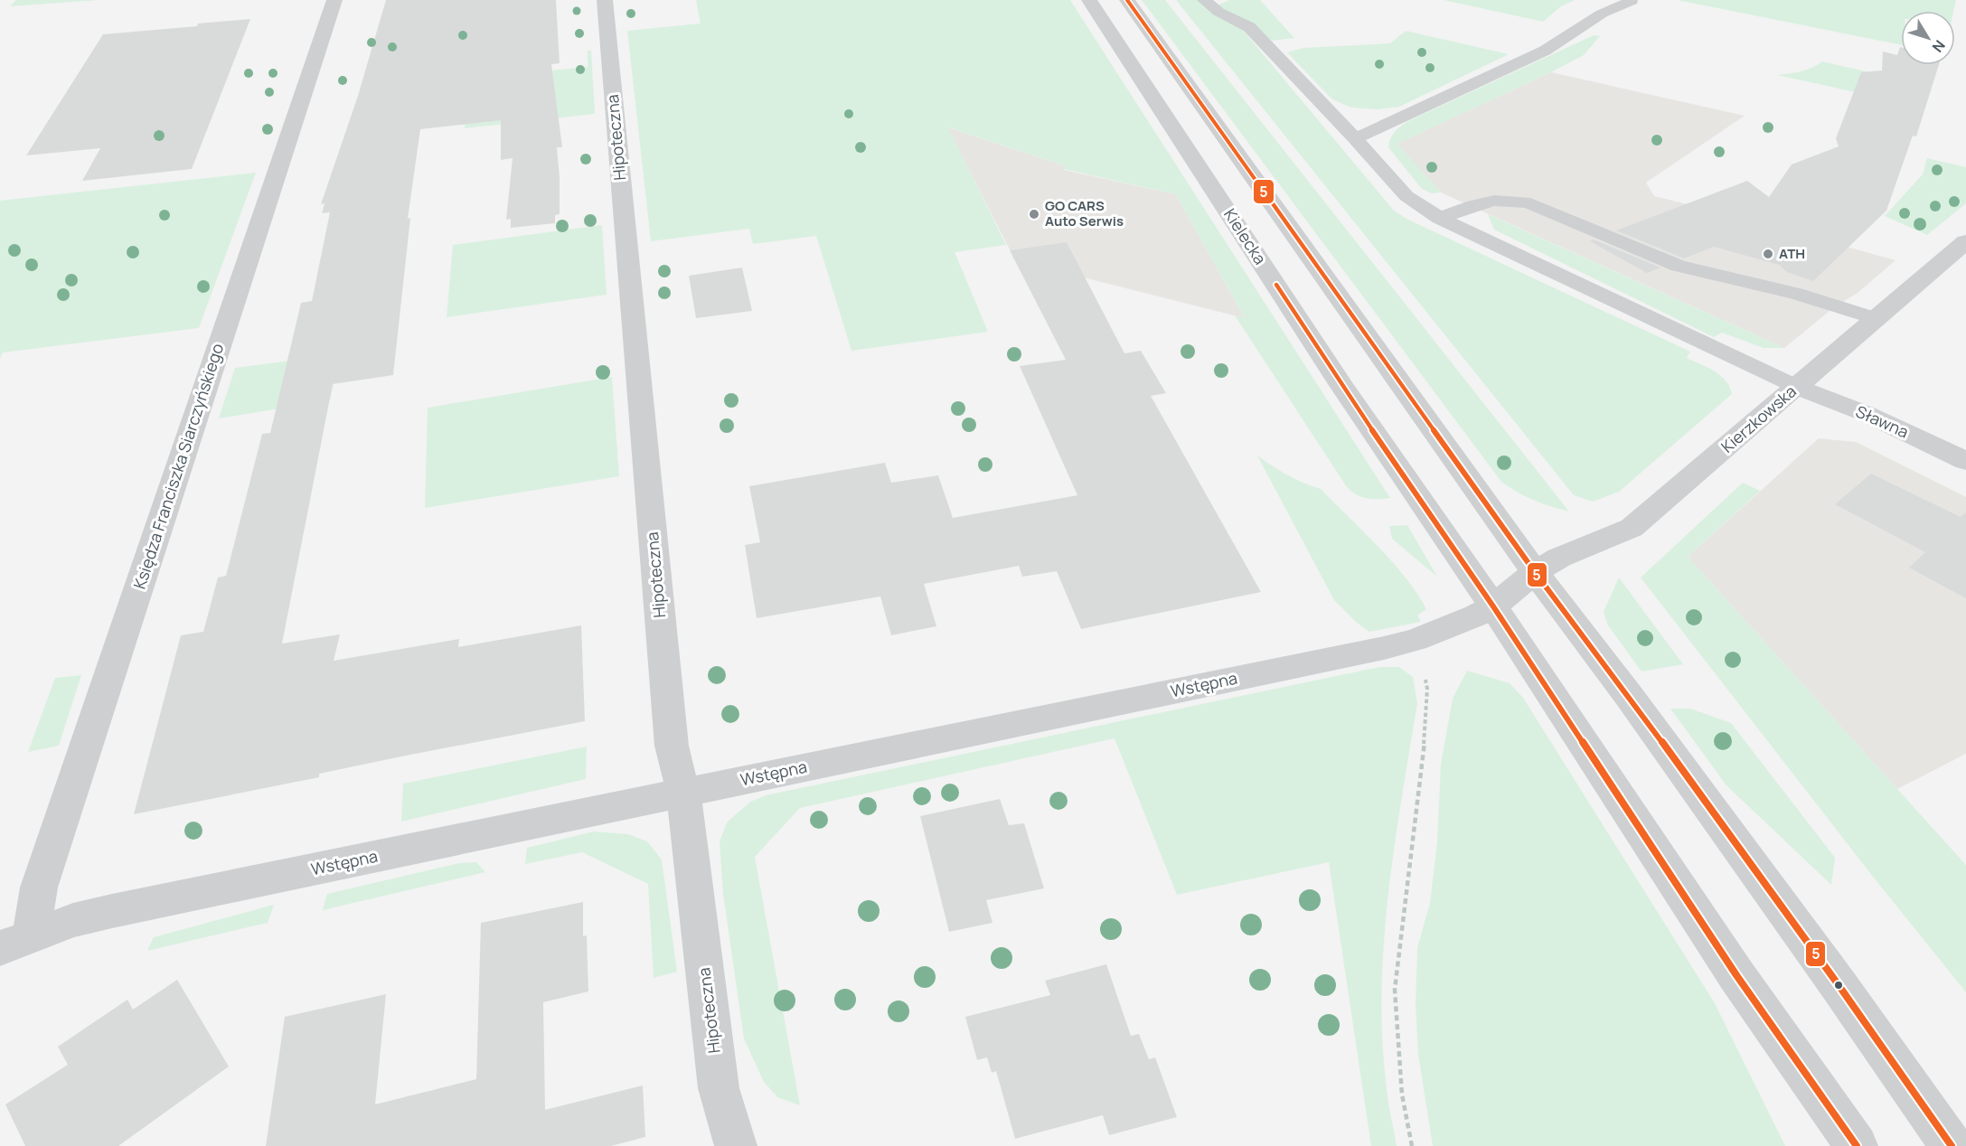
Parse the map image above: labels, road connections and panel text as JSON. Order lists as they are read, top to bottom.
{
  "streets": {
    "street": [
      "Hipoteczna",
      "Kielecka",
      "Kierzkowska",
      "Sławna",
      "Księdza Franciszka Siarczyńskiego",
      "Wstępna"
    ]
  },
  "crossings": [
    ["Hipoteczna", "Wstępna"],
    ["Kielecka", "Wstępna"],
    ["Kierzkowska", "Sławna"],
    ["Kierzkowska", "Wstępna"],
    ["Księdza Franciszka Siarczyńskiego", "Wstępna"]
  ],
  "places": ["GO CARS Auto Serwis", "ATH"],
  "lines": ["transit line 5"],
  "north": "bottom right"
}
